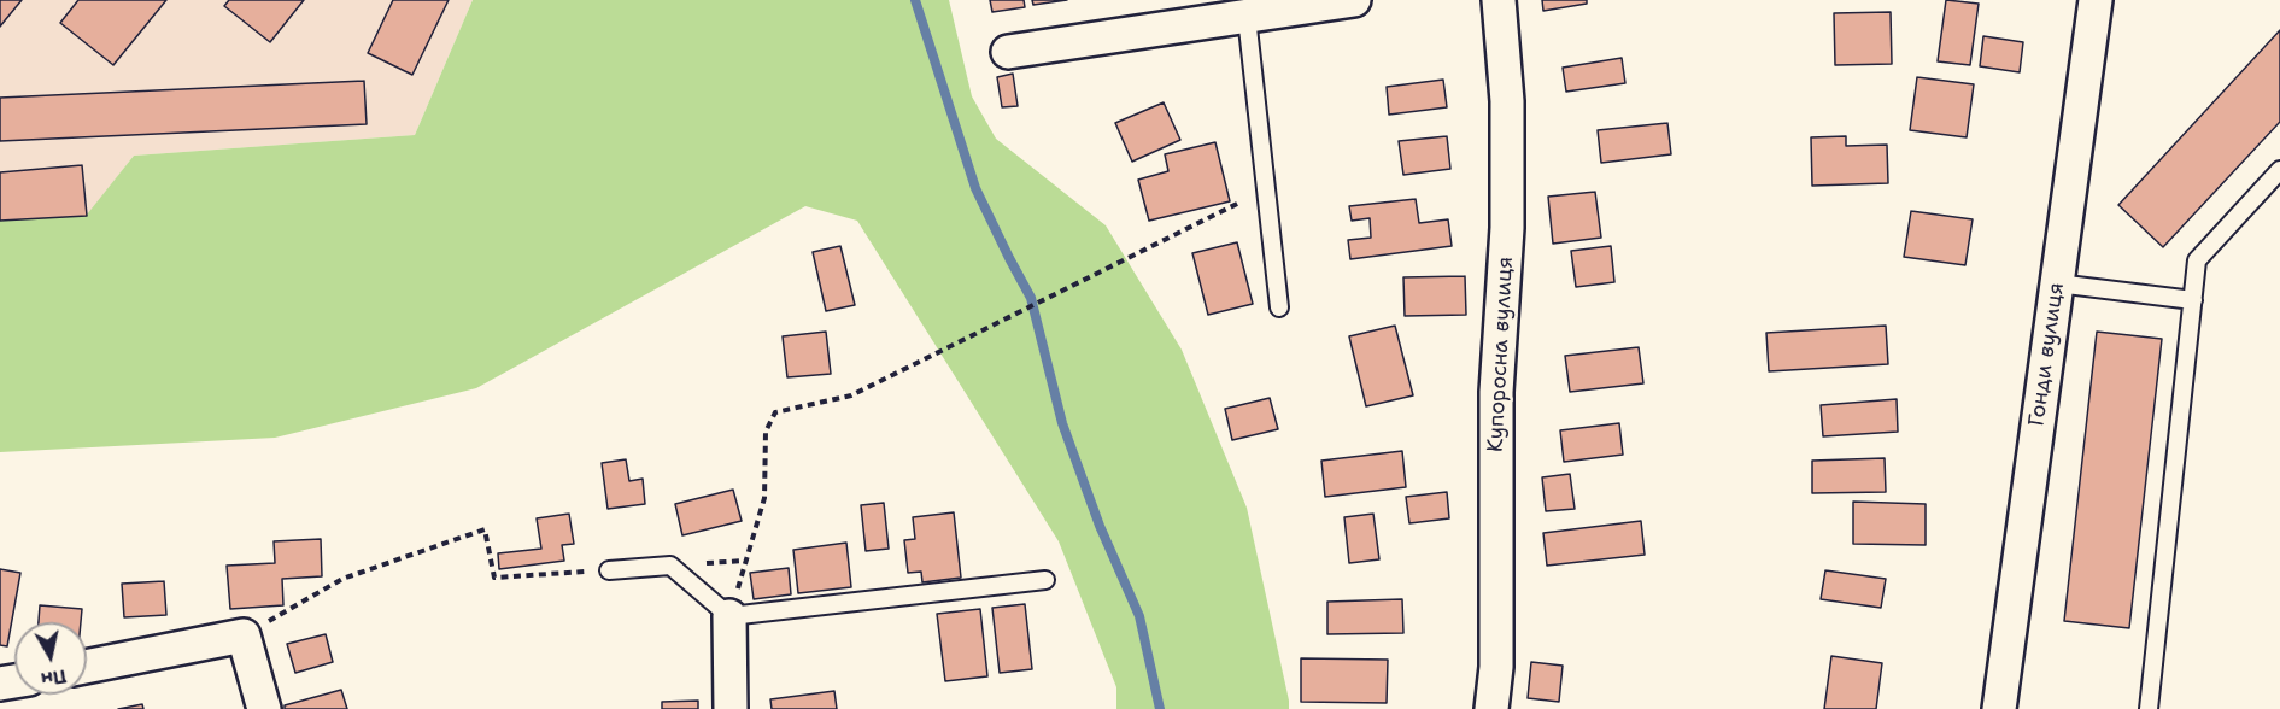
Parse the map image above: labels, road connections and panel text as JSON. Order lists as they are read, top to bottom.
{
  "streets": {
    "street": ["Купоросна вулиця", "Гонди вулиця"]
  },
  "north": "bottom"
}
